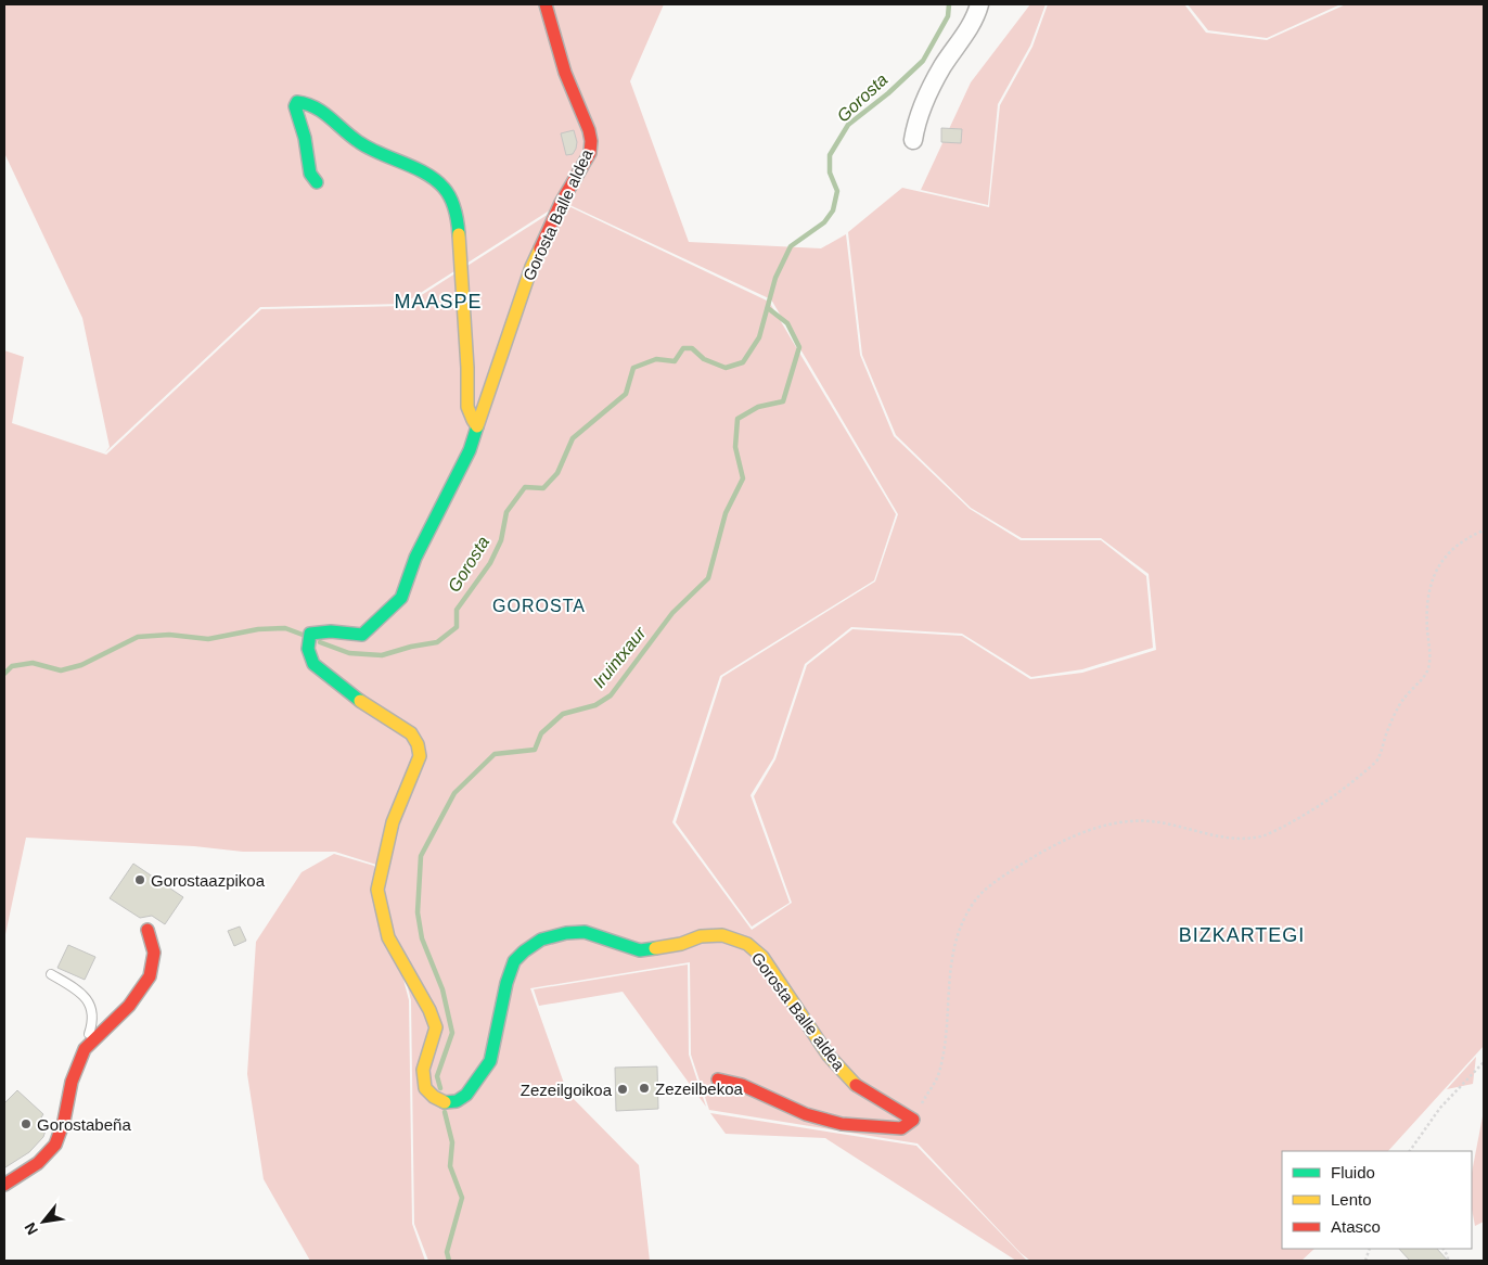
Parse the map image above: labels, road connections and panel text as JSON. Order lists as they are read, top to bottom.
{
  "streets": {
    "street": ["Gorosta Balle aldea"]
  },
  "districts": ["MAASPE", "GOROSTA", "BIZKARTEGI"],
  "water": ["Gorosta", "Iruintxaur"],
  "places": [
    "Gorostaazpikoa",
    "Zezeilbekoa",
    "Zezeilgoikoa",
    "Gorostabeña"
  ],
  "legend": ["Fluido", "Lento", "Atasco"],
  "north": "bottom left"
}
